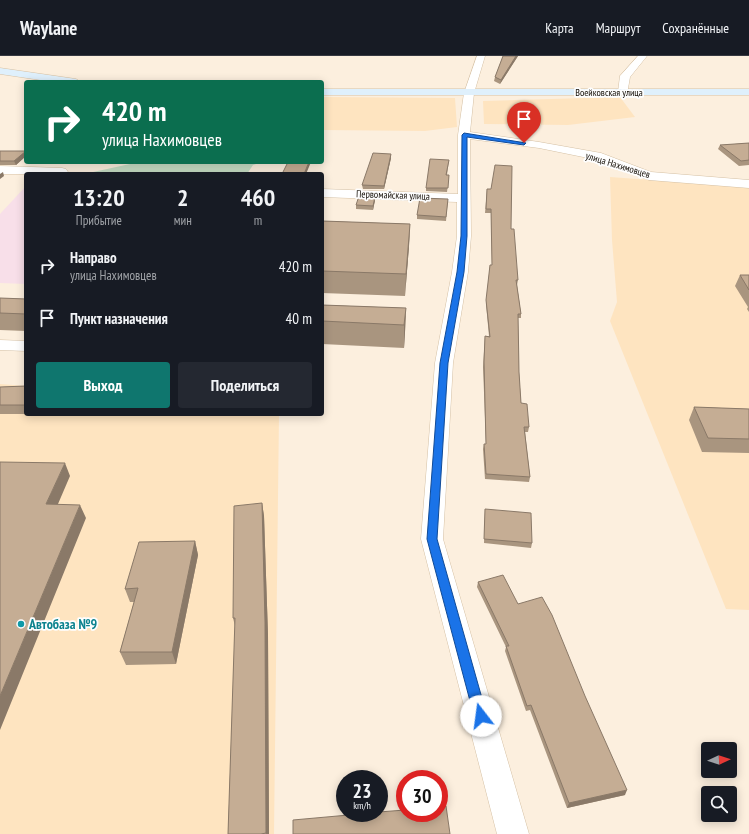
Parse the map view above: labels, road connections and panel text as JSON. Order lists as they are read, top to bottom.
{
  "streets": {
    "main road": ["Воейковская улица"],
    "street": ["улица Нахимовцев", "Первомайская улица"]
  },
  "places": ["Автобаза №9"],
  "north": "right",
  "page": {
    "header": "Waylane",
    "nav": ["Карта", "Маршрут", "Сохранённые"],
    "turn": ["420 m", "улица Нахимовцев"],
    "eta": [
      "13:20",
      "Прибытие",
      "2",
      "мин",
      "460",
      "m"
    ],
    "list": [
      {
        "name": "Направо",
        "note": "улица Нахимовцев",
        "value": "420 m"
      },
      {
        "name": "Пункт назначения",
        "value": "40 m"
      }
    ],
    "buttons": ["Выход", "Поделиться"],
    "speed": "23 km/h",
    "limit": "30"
  }
}
